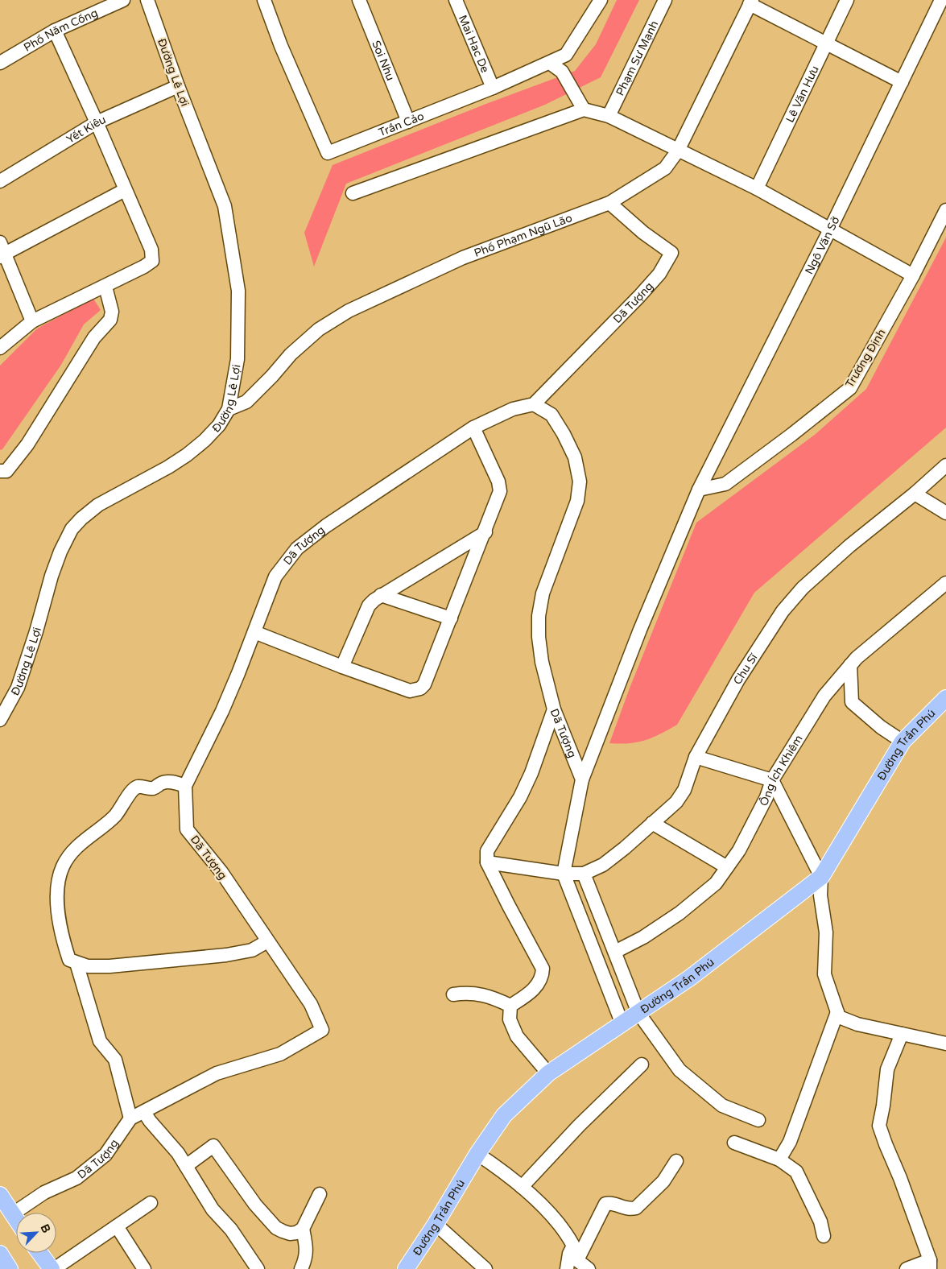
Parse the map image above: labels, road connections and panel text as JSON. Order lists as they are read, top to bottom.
{
  "streets": {
    "main road": ["Đường Trần Phú"],
    "street": [
      "Phố Năm Cống",
      "Mai Hac De",
      "Phạm Sư Mạnh",
      "Soi Nhu",
      "Đường Lê Lợi",
      "Lê Văn Hưu",
      "Trần Cảo",
      "Yết Kiêu",
      "Phố Phạm Ngũ Lão",
      "Ngô Văn Sở",
      "Dã Tượng",
      "Trương Định",
      "Chu Sĩ",
      "Ông Ích Khiêm"
    ]
  },
  "crossings": [
    ["Mai Hac De", "Trần Cảo"],
    ["Soi Nhu", "Trần Cảo"],
    ["Đường Lê Lợi", "Yết Kiêu"],
    ["Đường Lê Lợi", "Phố Phạm Ngũ Lão"],
    ["Phố Phạm Ngũ Lão", "Dã Tượng"],
    ["Ngô Văn Sở", "Dã Tượng"],
    ["Ngô Văn Sở", "Trương Định"]
  ],
  "north": "top right"
}
